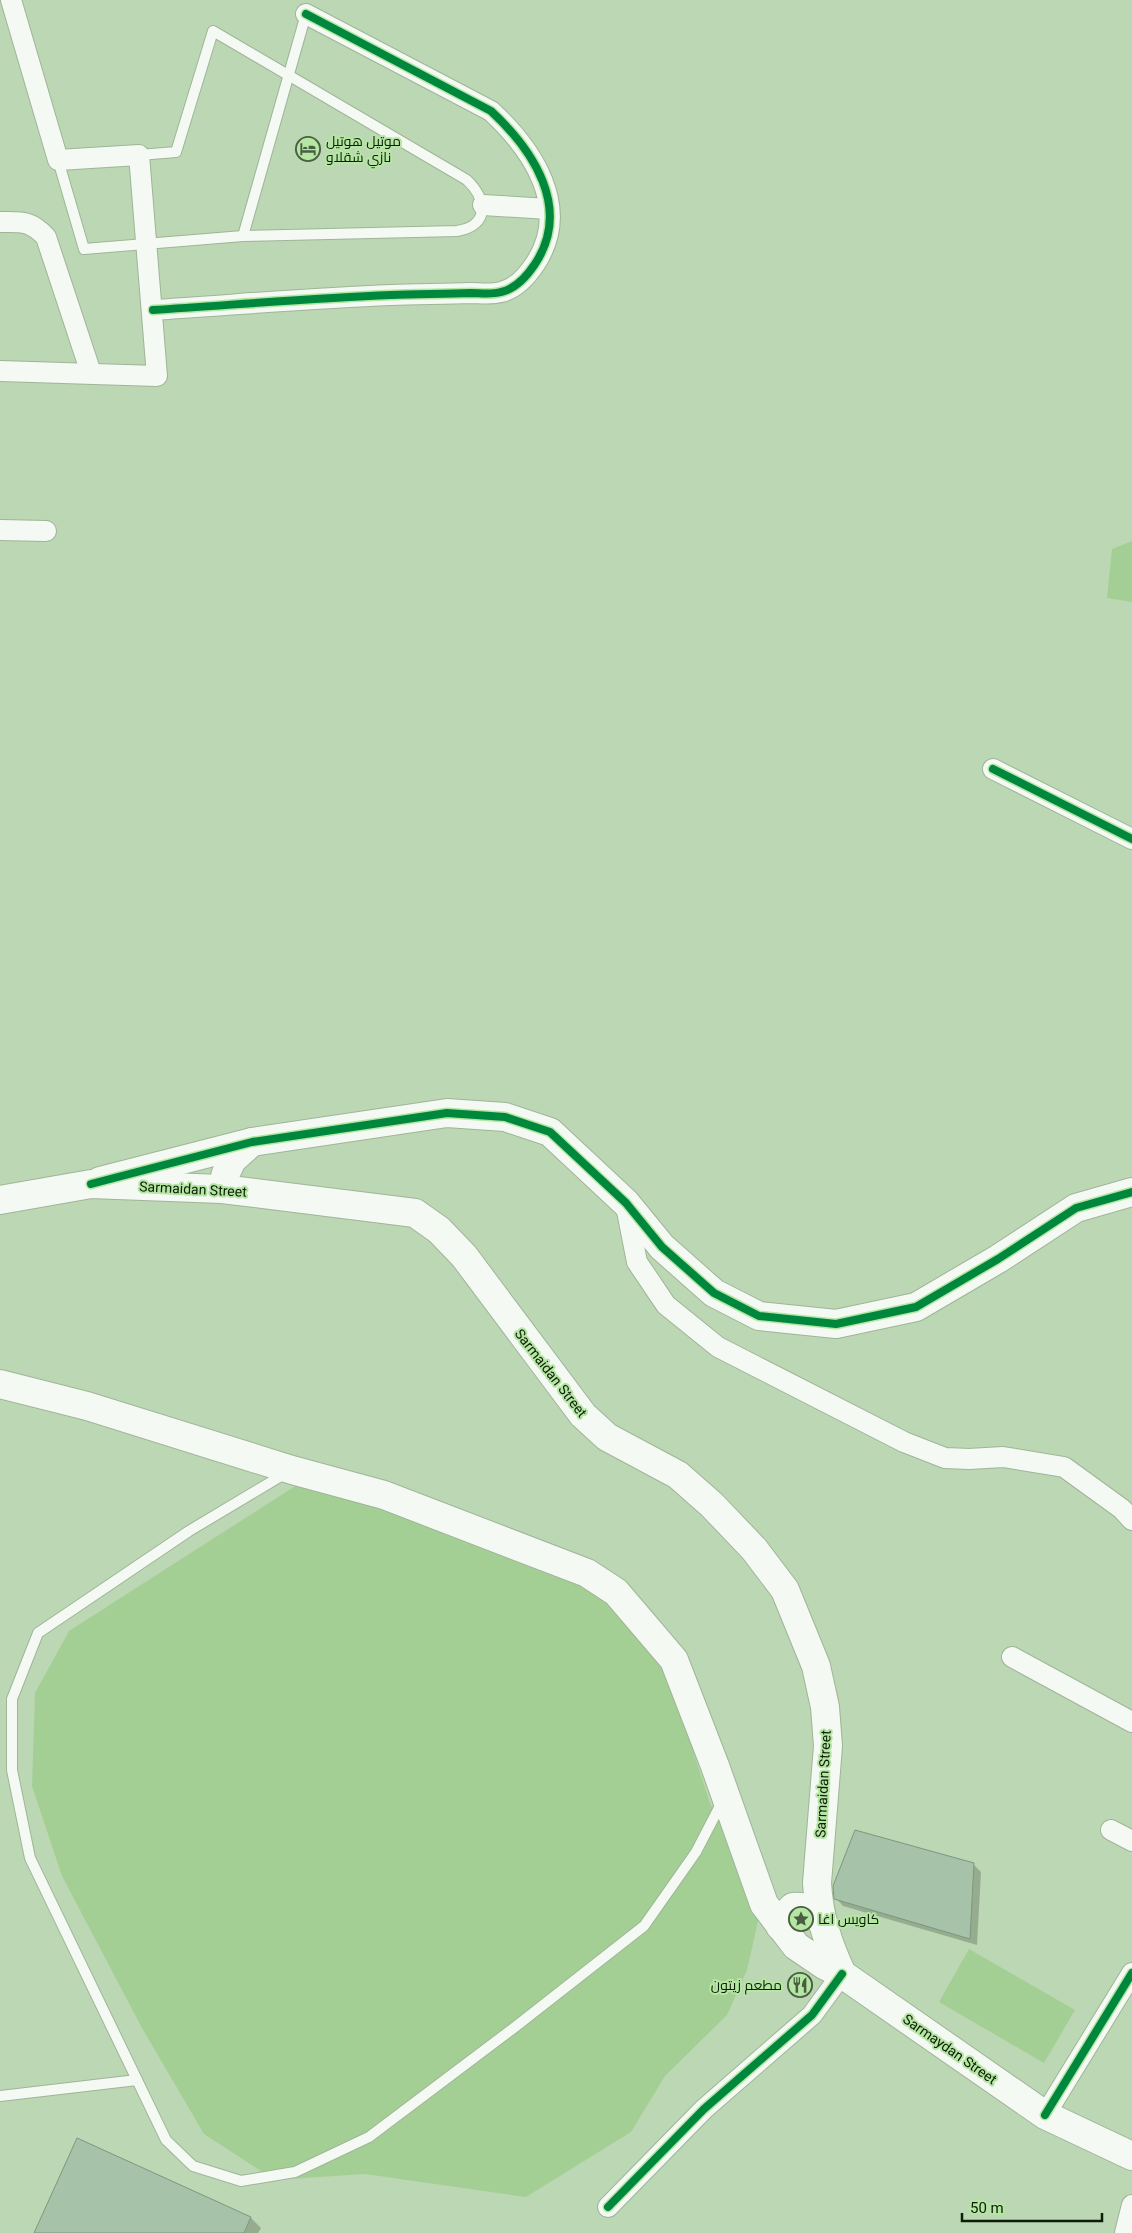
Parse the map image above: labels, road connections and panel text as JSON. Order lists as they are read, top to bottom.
{
  "streets": {
    "main road": ["Sarmaidan Street", "Sarmaydan Street"]
  },
  "crossings": [
    ["Sarmaidan Street", "Sarmaydan Street"]
  ],
  "places": {
    "hotel": ["موتيل هوتيل نازي شقلاو"],
    "place": ["كاويس اغا"],
    "restaurant": ["مطعم زيتون"]
  },
  "scale_bar": "50 m"
}
